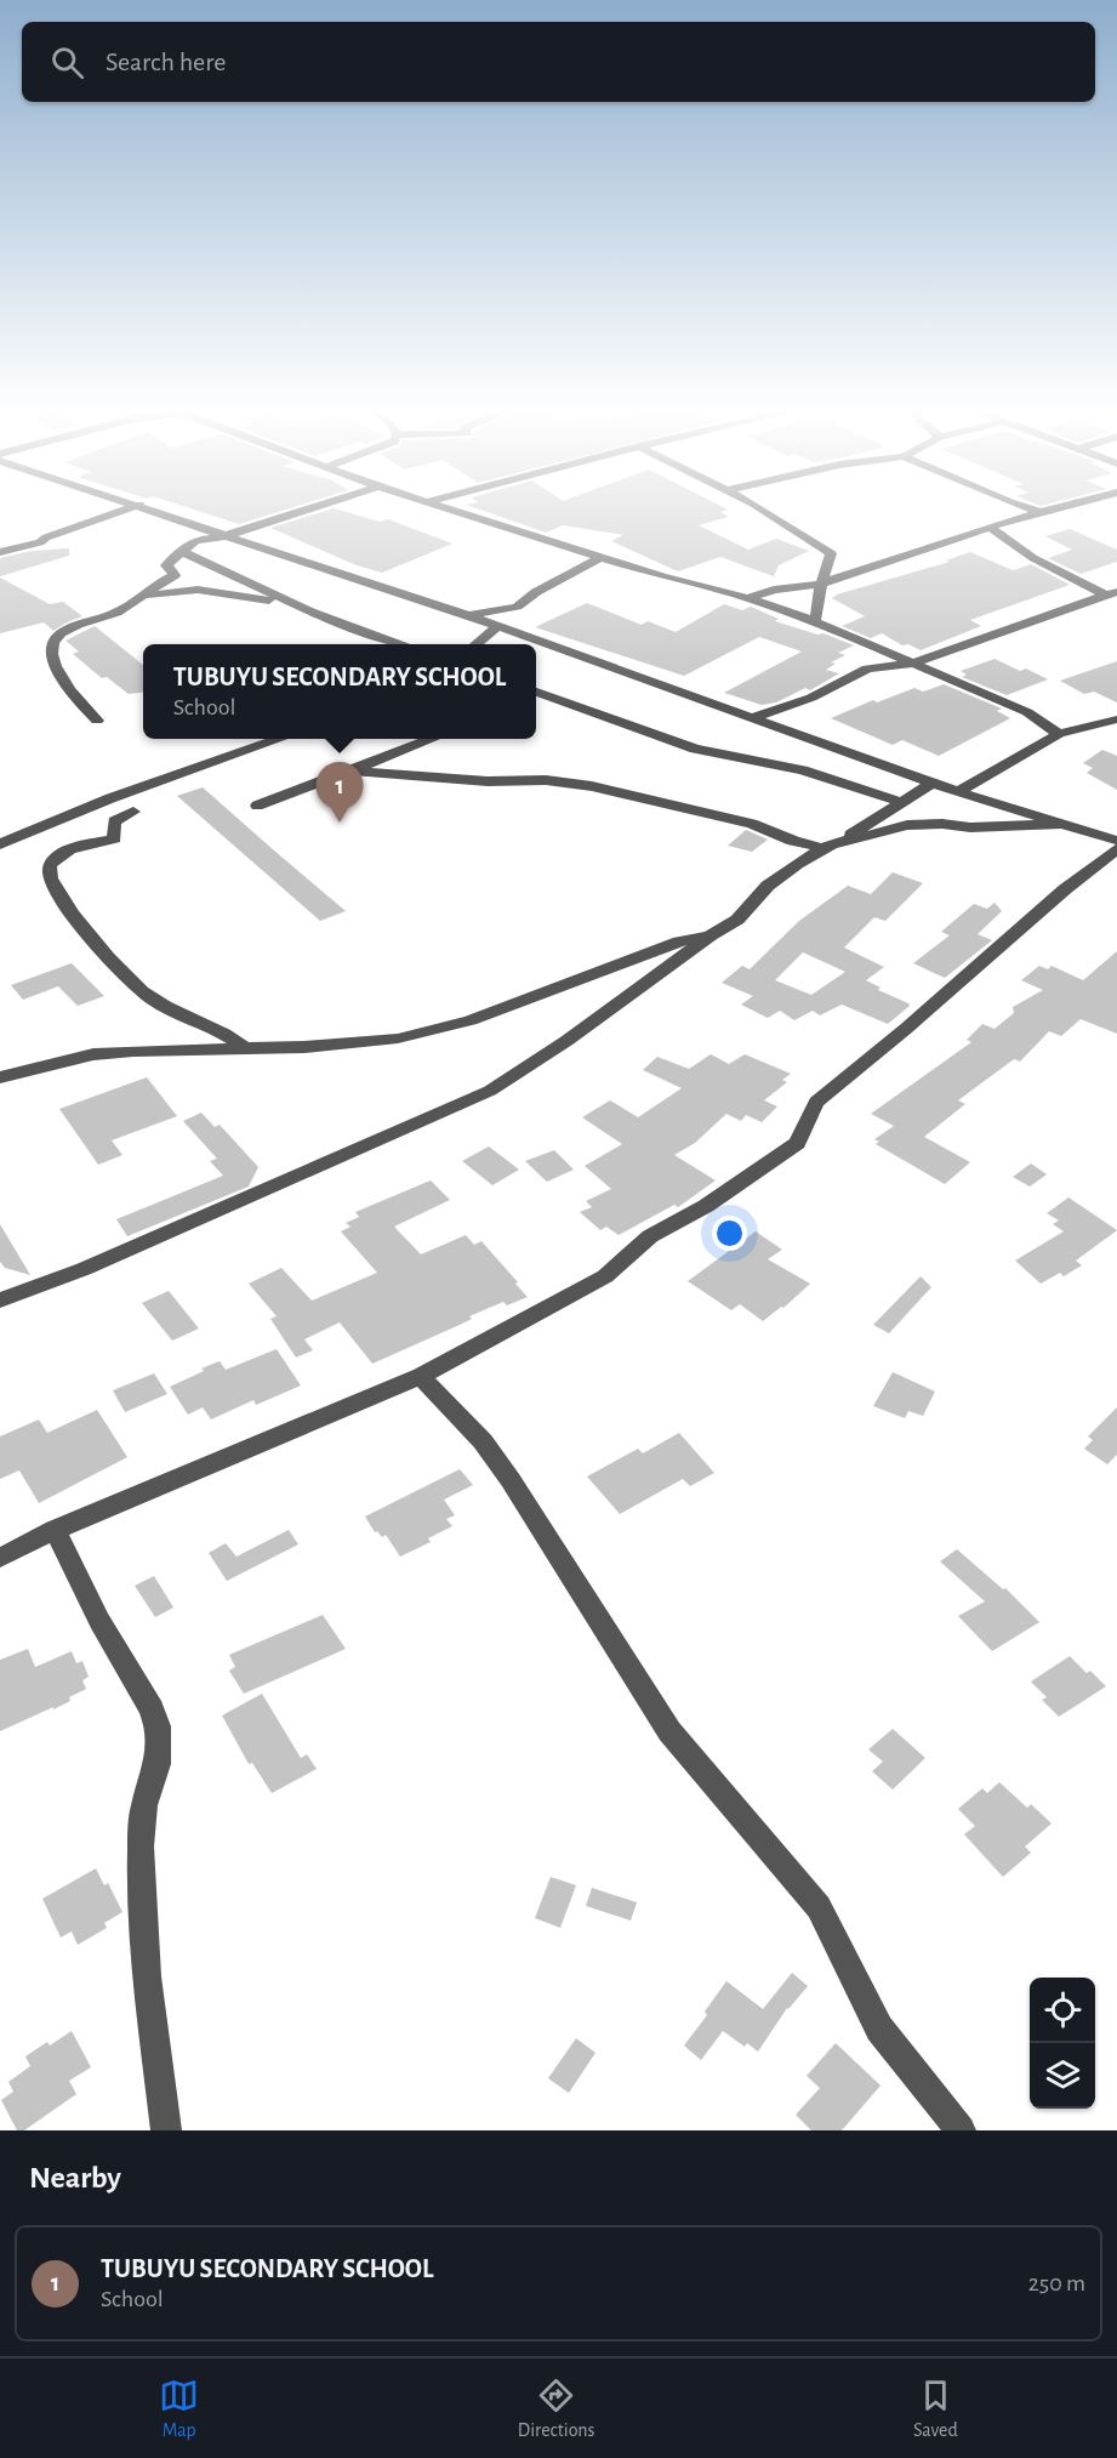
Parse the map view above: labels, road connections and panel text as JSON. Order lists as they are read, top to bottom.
{
  "page": {
    "search": "Search here",
    "popup": ["TUBUYU SECONDARY SCHOOL", "School"],
    "pins": "1",
    "heading": "Nearby",
    "list": [
      {
        "mark": "1",
        "name": "TUBUYU SECONDARY SCHOOL",
        "note": "School",
        "value": "250 m"
      }
    ],
    "nav": ["Map", "Directions", "Saved"]
  }
}
